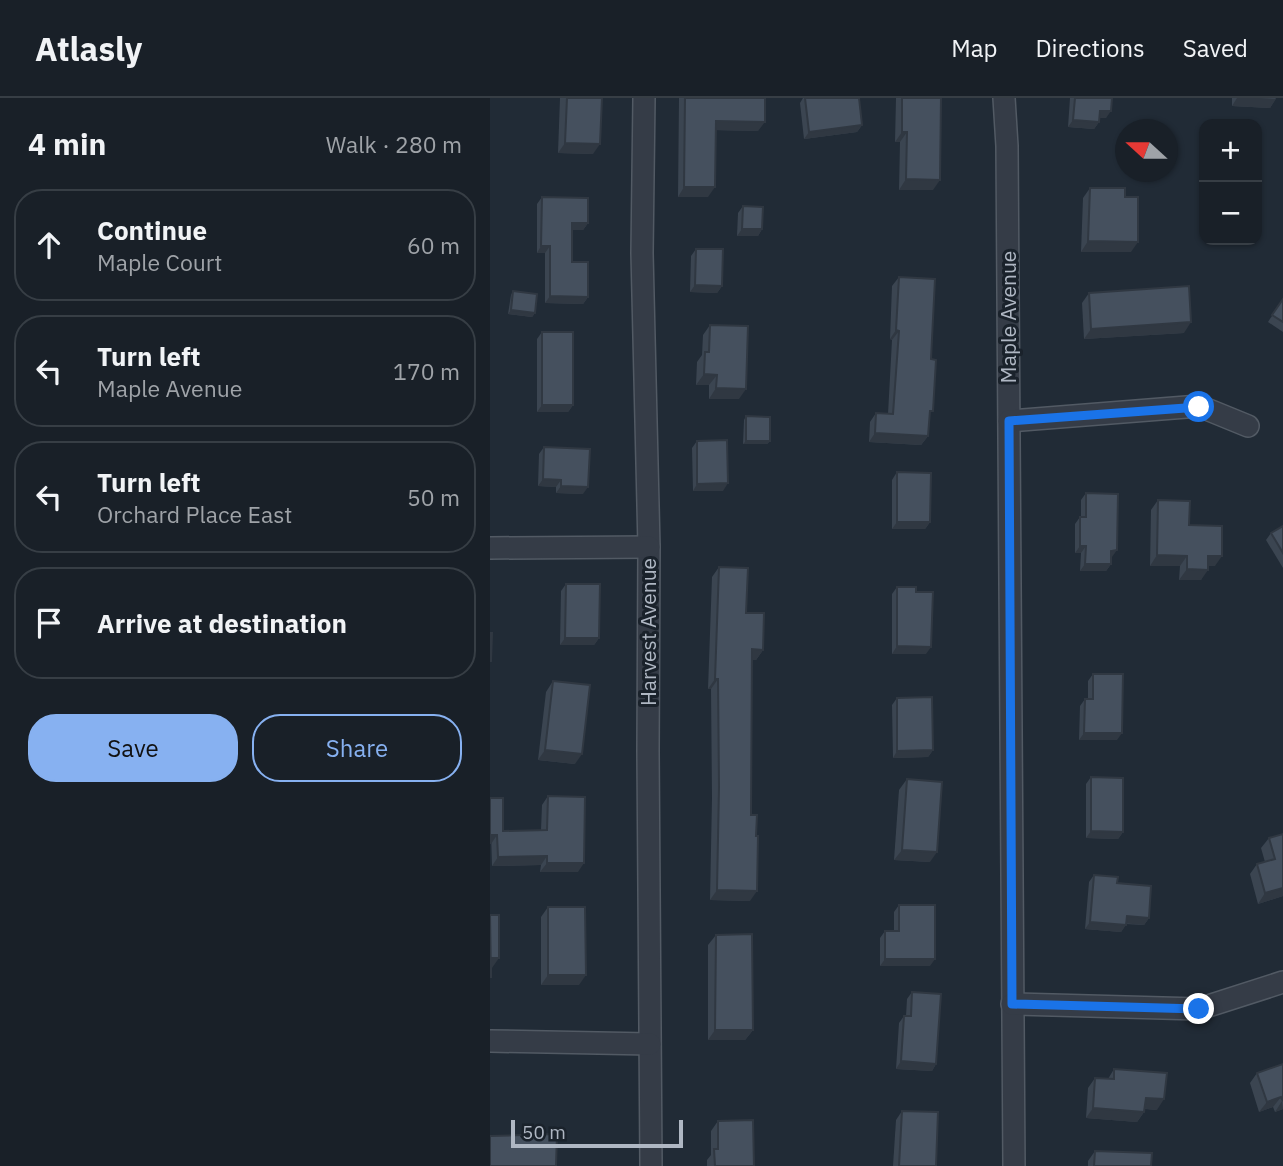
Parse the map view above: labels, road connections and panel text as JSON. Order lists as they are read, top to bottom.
{
  "streets": {
    "street": ["Maple Avenue", "Harvest Avenue"]
  },
  "scale_bar": "50 m",
  "north": "left",
  "page": {
    "header": "Atlasly",
    "nav": ["Map", "Directions", "Saved"],
    "heading": ["4 min", "Walk · 280 m"],
    "map_buttons": ["+", "−"],
    "list": [
      ["Continue", "Maple Court", "60 m"],
      ["Turn left", "Maple Avenue", "170 m"],
      ["Turn left", "Orchard Place East", "50 m"],
      "Arrive at destination"
    ],
    "buttons": ["Save", "Share"],
    "scale": "50 m"
  }
}
